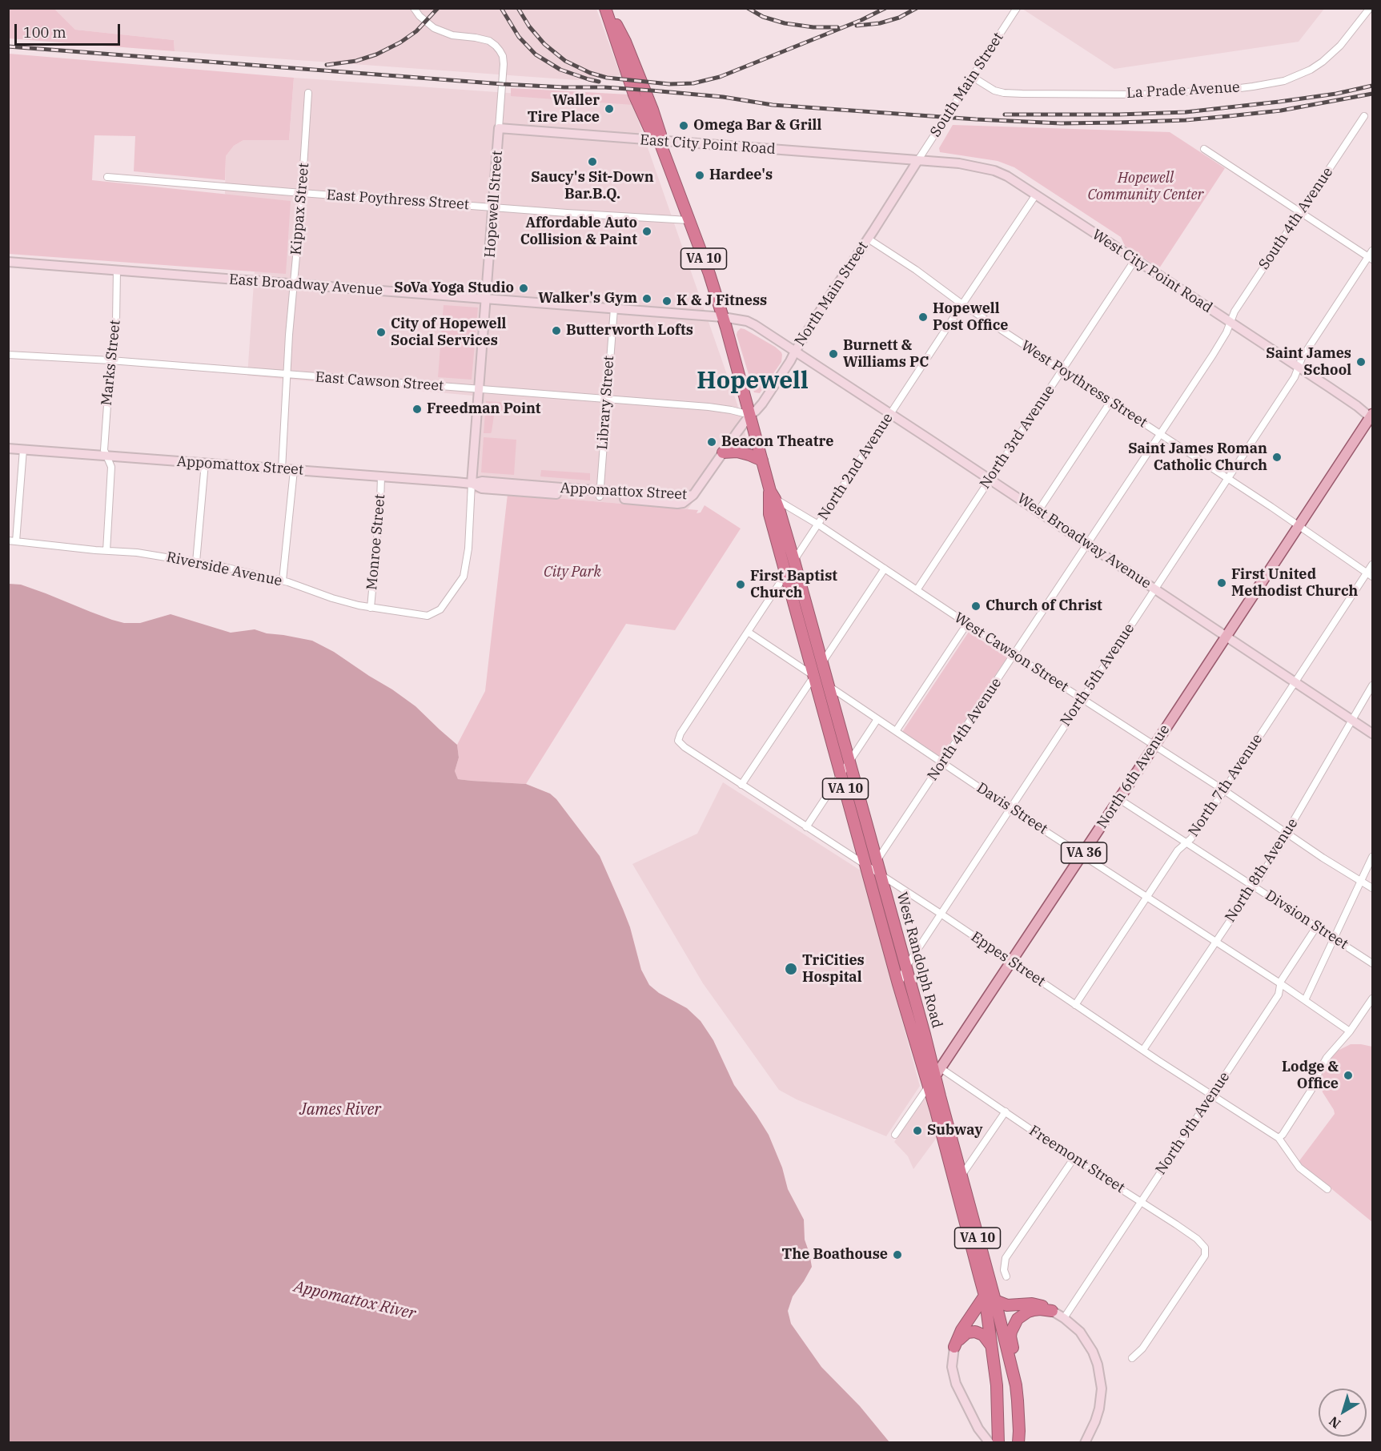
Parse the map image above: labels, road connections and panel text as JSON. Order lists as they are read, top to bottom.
{
  "streets": {
    "highway": ["VA 10", "West Randolph Road"],
    "main road": ["North 6th Avenue", "VA 36"],
    "street": [
      "South Main Street",
      "La Prade Avenue",
      "East City Point Road",
      "East Poythress Street",
      "Hopewell Street",
      "Kippax Street",
      "South 4th Avenue",
      "West City Point Road",
      "East Broadway Avenue",
      "North Main Street",
      "Marks Street",
      "East Cawson Street",
      "West Poythress Street",
      "Library Street",
      "North 3rd Avenue",
      "Appomattox Street",
      "North 2nd Avenue",
      "West Broadway Avenue",
      "Monroe Street",
      "Riverside Avenue",
      "West Cawson Street",
      "North 5th Avenue",
      "North 4th Avenue",
      "North 7th Avenue",
      "Davis Street",
      "North 8th Avenue",
      "Divsion Street",
      "Eppes Street",
      "North 9th Avenue",
      "Freemont Street"
    ]
  },
  "crossings": [
    ["South Main Street", "La Prade Avenue"],
    ["South Main Street", "East City Point Road"],
    ["South Main Street", "West City Point Road"],
    ["South Main Street", "North Main Street"],
    ["East City Point Road", "Hopewell Street"],
    ["East City Point Road", "VA 10"],
    ["East City Point Road", "West City Point Road"],
    ["East City Point Road", "North Main Street"],
    ["East Poythress Street", "Hopewell Street"],
    ["East Poythress Street", "Kippax Street"],
    ["East Poythress Street", "VA 10"],
    ["Hopewell Street", "East Broadway Avenue"],
    ["Hopewell Street", "East Cawson Street"],
    ["Hopewell Street", "Appomattox Street"],
    ["Hopewell Street", "Riverside Avenue"],
    ["Kippax Street", "East Broadway Avenue"],
    ["Kippax Street", "East Cawson Street"],
    ["Kippax Street", "Appomattox Street"],
    ["South 4th Avenue", "West City Point Road"],
    ["South 4th Avenue", "North 4th Avenue"],
    ["VA 10", "East Broadway Avenue"],
    ["VA 10", "North Main Street"],
    ["VA 10", "East Cawson Street"],
    ["VA 10", "West Randolph Road"],
    ["West City Point Road", "North Main Street"],
    ["West City Point Road", "North 3rd Avenue"],
    ["West City Point Road", "North 2nd Avenue"],
    ["West City Point Road", "North 5th Avenue"],
    ["West City Point Road", "North 4th Avenue"],
    ["West City Point Road", "North 6th Avenue"],
    ["East Broadway Avenue", "North Main Street"],
    ["East Broadway Avenue", "Marks Street"],
    ["East Broadway Avenue", "Library Street"],
    ["East Broadway Avenue", "West Broadway Avenue"],
    ["North Main Street", "East Cawson Street"],
    ["North Main Street", "West Poythress Street"],
    ["North Main Street", "Appomattox Street"],
    ["North Main Street", "West Broadway Avenue"],
    ["North Main Street", "West Randolph Road"],
    ["Marks Street", "East Cawson Street"],
    ["Marks Street", "Appomattox Street"],
    ["Marks Street", "Riverside Avenue"],
    ["East Cawson Street", "Library Street"],
    ["East Cawson Street", "West Randolph Road"],
    ["West Poythress Street", "North 3rd Avenue"],
    ["West Poythress Street", "North 2nd Avenue"],
    ["West Poythress Street", "North 5th Avenue"],
    ["West Poythress Street", "North 4th Avenue"],
    ["West Poythress Street", "North 6th Avenue"],
    ["West Poythress Street", "North 7th Avenue"],
    ["Library Street", "Appomattox Street"],
    ["North 3rd Avenue", "West Broadway Avenue"],
    ["North 3rd Avenue", "West Cawson Street"],
    ["Appomattox Street", "Monroe Street"],
    ["North 2nd Avenue", "West Broadway Avenue"],
    ["North 2nd Avenue", "West Cawson Street"],
    ["North 2nd Avenue", "Davis Street"],
    ["North 2nd Avenue", "West Randolph Road"],
    ["West Broadway Avenue", "North 5th Avenue"],
    ["West Broadway Avenue", "North 4th Avenue"],
    ["West Broadway Avenue", "North 6th Avenue"],
    ["West Broadway Avenue", "North 7th Avenue"],
    ["West Broadway Avenue", "North 8th Avenue"],
    ["Monroe Street", "Riverside Avenue"],
    ["West Cawson Street", "North 5th Avenue"],
    ["West Cawson Street", "North 4th Avenue"],
    ["West Cawson Street", "North 6th Avenue"],
    ["West Cawson Street", "North 7th Avenue"],
    ["West Cawson Street", "North 8th Avenue"],
    ["West Cawson Street", "West Randolph Road"],
    ["North 5th Avenue", "Davis Street"],
    ["North 5th Avenue", "Eppes Street"],
    ["North 5th Avenue", "West Randolph Road"],
    ["North 4th Avenue", "Davis Street"],
    ["North 4th Avenue", "West Randolph Road"],
    ["North 6th Avenue", "Davis Street"],
    ["North 6th Avenue", "Divsion Street"],
    ["North 6th Avenue", "Eppes Street"],
    ["North 6th Avenue", "West Randolph Road"],
    ["North 6th Avenue", "Freemont Street"],
    ["North 7th Avenue", "Davis Street"],
    ["North 7th Avenue", "Divsion Street"],
    ["North 7th Avenue", "Eppes Street"],
    ["Davis Street", "North 8th Avenue"],
    ["Davis Street", "West Randolph Road"],
    ["Davis Street", "North 9th Avenue"],
    ["North 8th Avenue", "Divsion Street"],
    ["North 8th Avenue", "Eppes Street"],
    ["Divsion Street", "North 9th Avenue"],
    ["Eppes Street", "West Randolph Road"],
    ["Eppes Street", "North 9th Avenue"],
    ["West Randolph Road", "Freemont Street"],
    ["North 9th Avenue", "Freemont Street"]
  ],
  "districts": ["Hopewell"],
  "water": ["James River", "Appomattox River"],
  "parks": ["Hopewell Community Center", "City Park"],
  "places": [
    "Waller Tire Place",
    "Omega Bar & Grill",
    "Saucy's Sit-Down Bar.B.Q.",
    "Hardee's",
    "Affordable Auto Collision & Paint",
    "SoVa Yoga Studio",
    "Walker's Gym",
    "K & J Fitness",
    "Hopewell Post Office",
    "Butterworth Lofts",
    "City of Hopewell Social Services",
    "Burnett & Williams PC",
    "Saint James School",
    "Freedman Point",
    "Beacon Theatre",
    "Saint James Roman Catholic Church",
    "First United Methodist Church",
    "First Baptist Church",
    "Church of Christ",
    "TriCities Hospital",
    "Lodge & Office",
    "Subway",
    "The Boathouse"
  ],
  "scale_bar": "100 m",
  "north": "bottom left"
}
